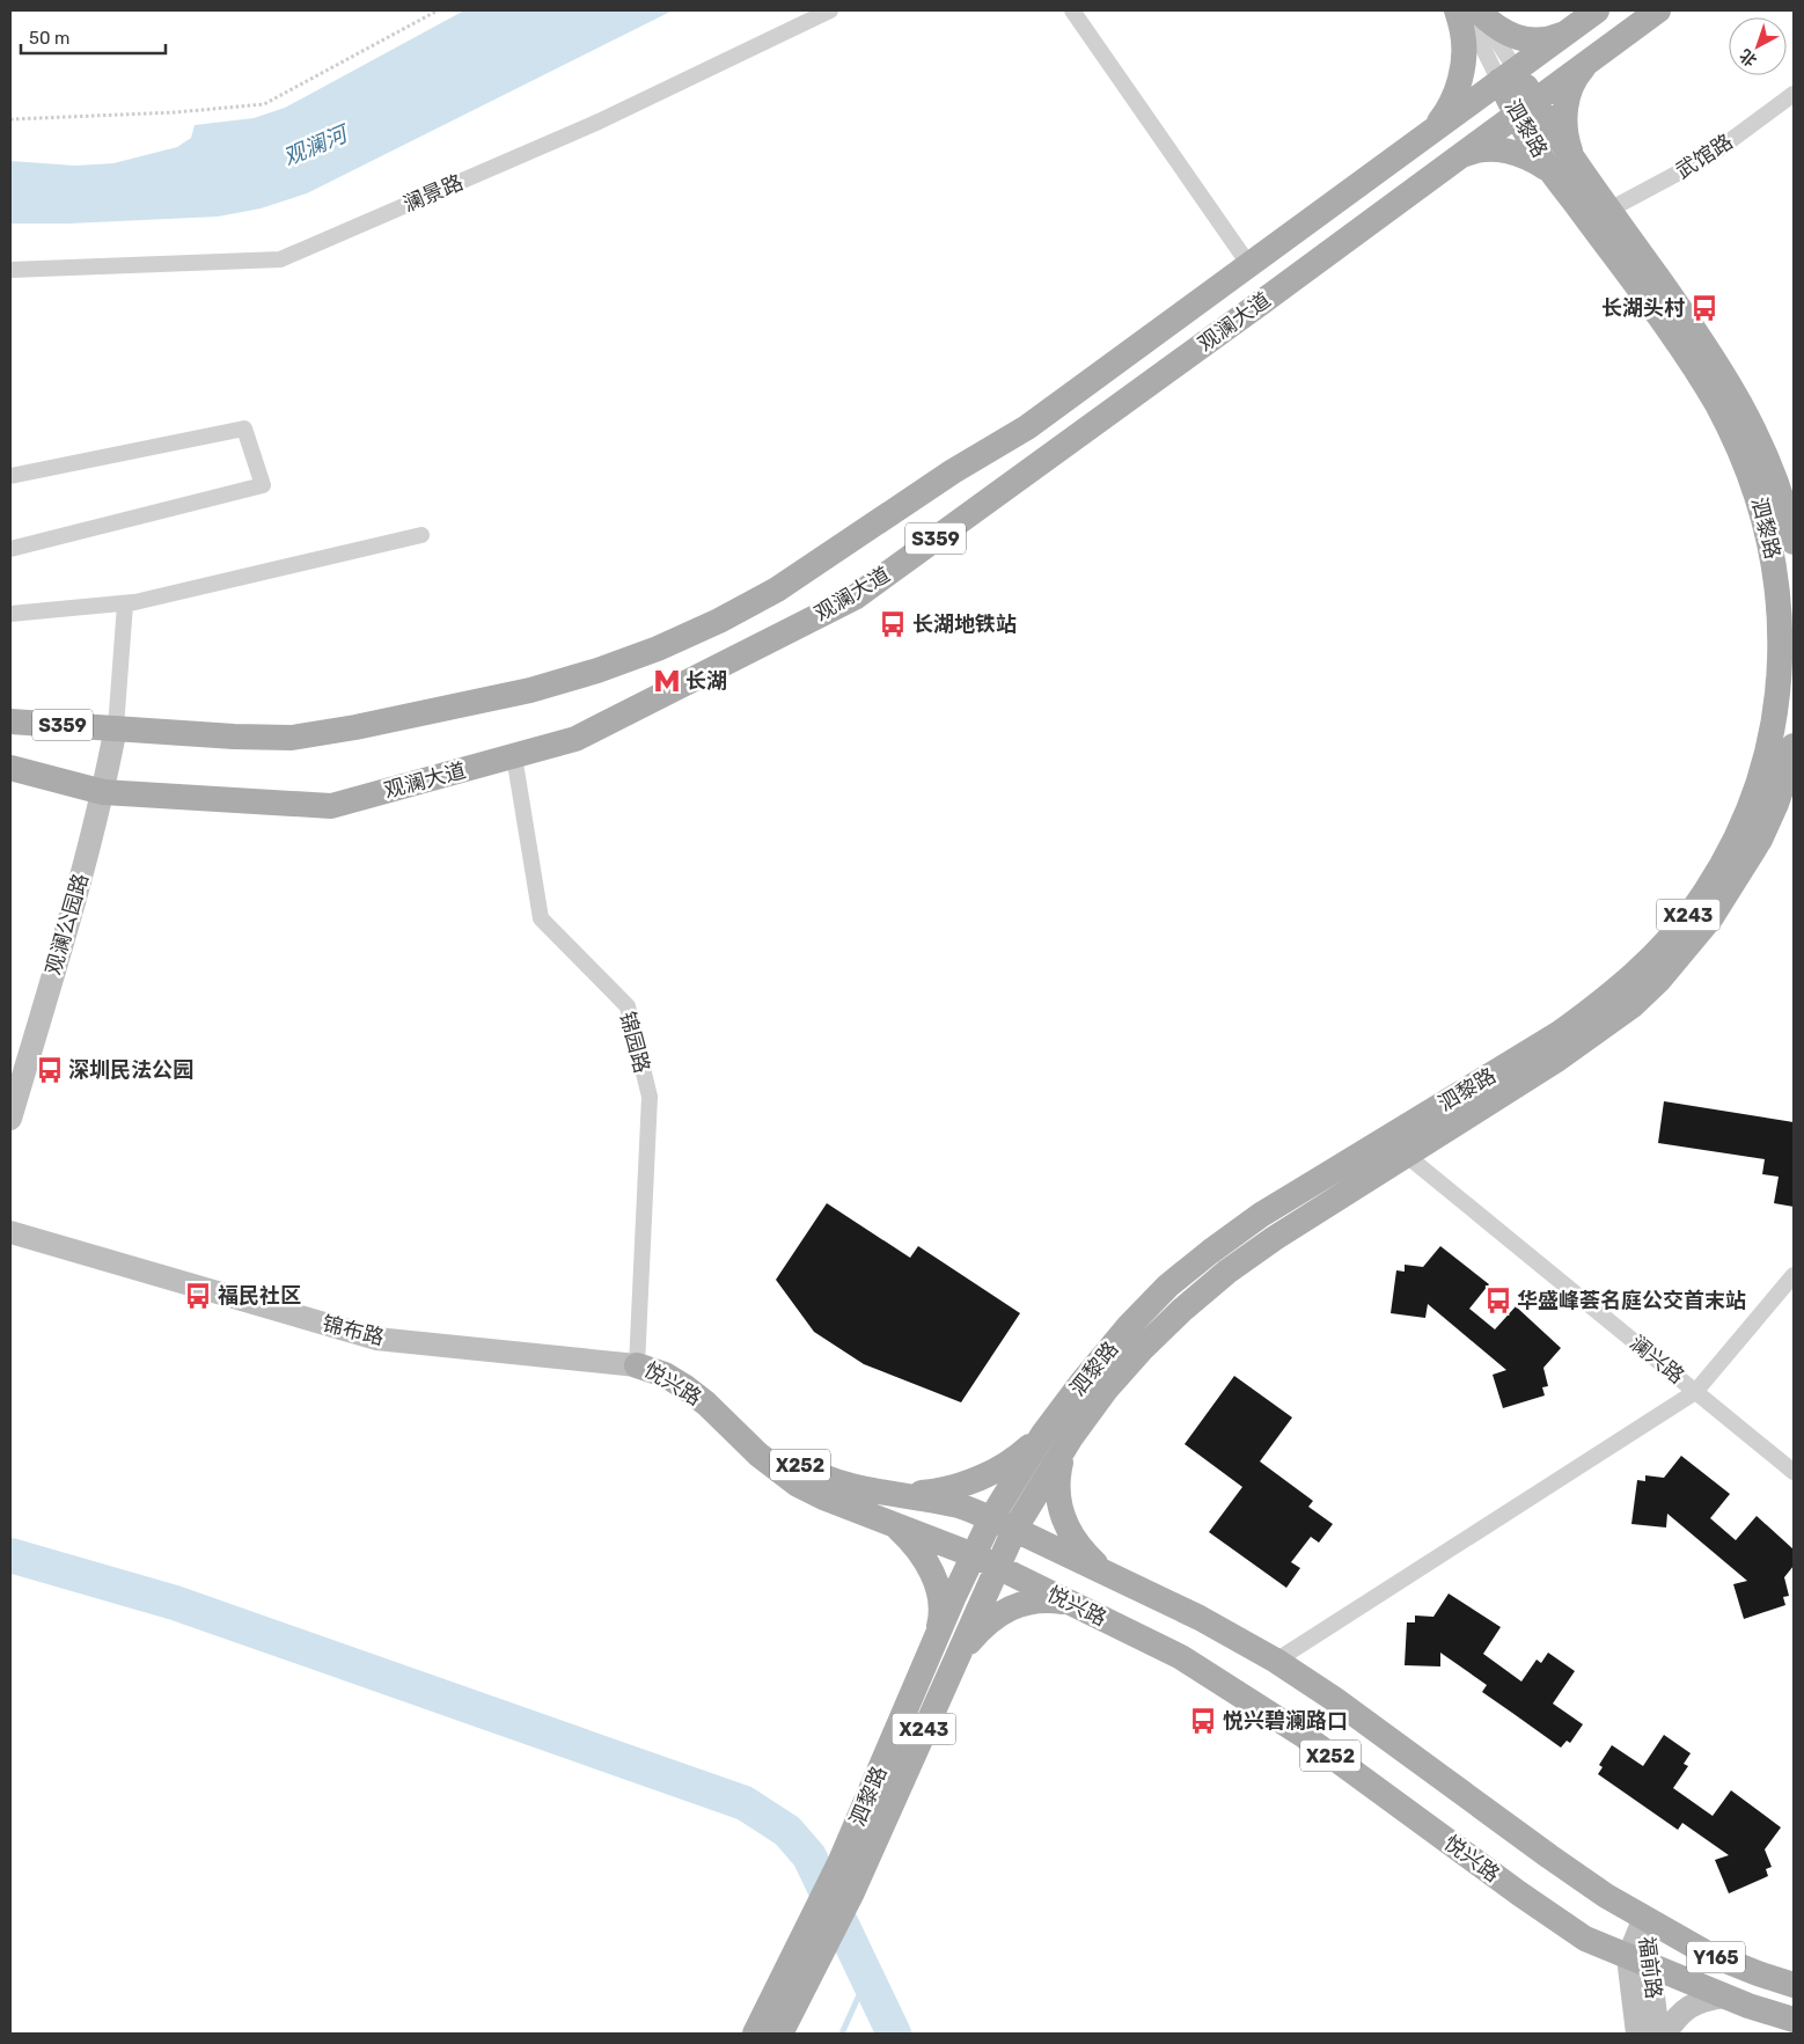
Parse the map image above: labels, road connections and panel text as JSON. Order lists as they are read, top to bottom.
{
  "streets": {
    "main road": [
      "泗黎路",
      "观澜大道",
      "S359",
      "X243",
      "观澜公园路",
      "锦布路",
      "悦兴路",
      "X252",
      "Y165",
      "福前路"
    ],
    "street": [
      "武馆路",
      "澜景路",
      "锦园路",
      "澜兴路"
    ]
  },
  "crossings": [
    ["泗黎路", "武馆路"],
    ["泗黎路", "观澜大道"],
    ["泗黎路", "澜兴路"],
    ["泗黎路", "悦兴路"],
    ["观澜大道", "观澜公园路"],
    ["观澜大道", "锦园路"],
    ["锦园路", "锦布路"],
    ["锦园路", "悦兴路"],
    ["锦布路", "悦兴路"],
    ["悦兴路", "福前路"]
  ],
  "water": ["观澜河"],
  "places": {
    "bus stop": [
      "长湖头村",
      "长湖地铁站",
      "深圳民法公园",
      "福民社区",
      "华盛峰荟名庭公交首末站",
      "悦兴碧澜路口"
    ],
    "metro station": ["长湖"]
  },
  "scale_bar": "50 m",
  "north": "bottom left"
}
